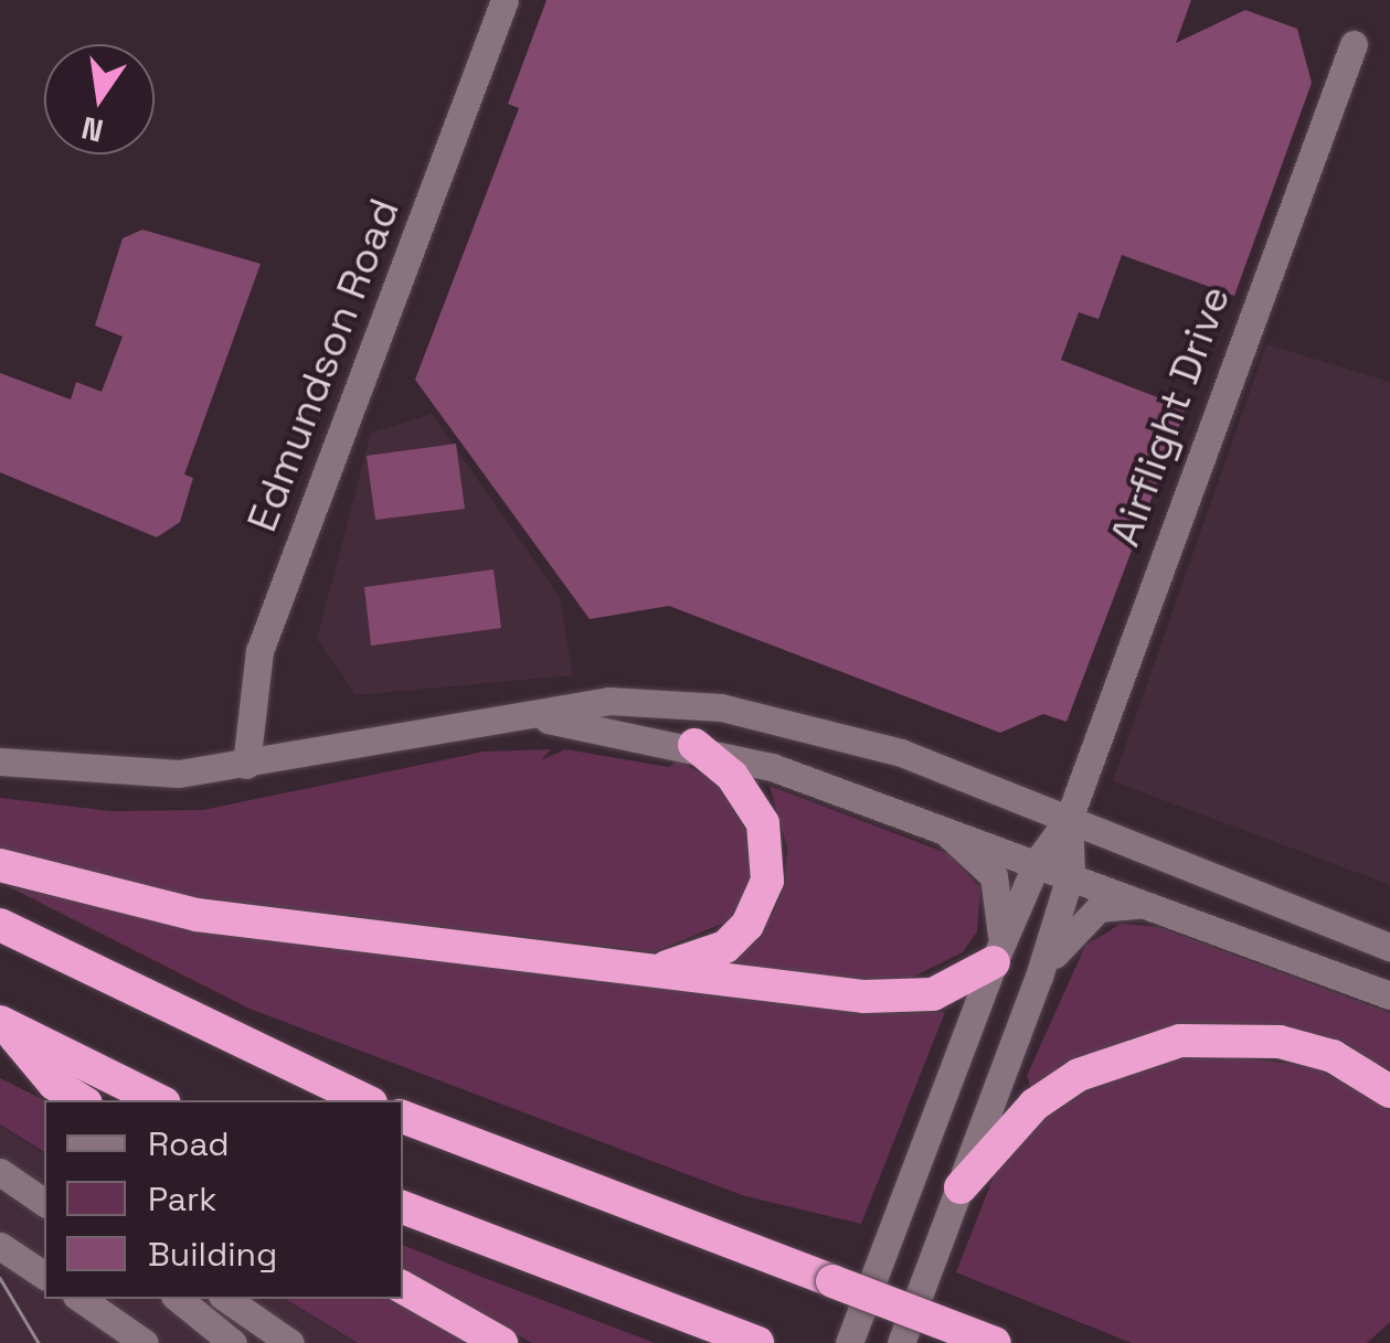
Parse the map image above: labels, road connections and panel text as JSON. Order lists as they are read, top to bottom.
{
  "streets": {
    "street": ["Edmundson Road", "Airflight Drive"]
  },
  "legend": ["Road", "Park", "Building"],
  "north": "bottom"
}
